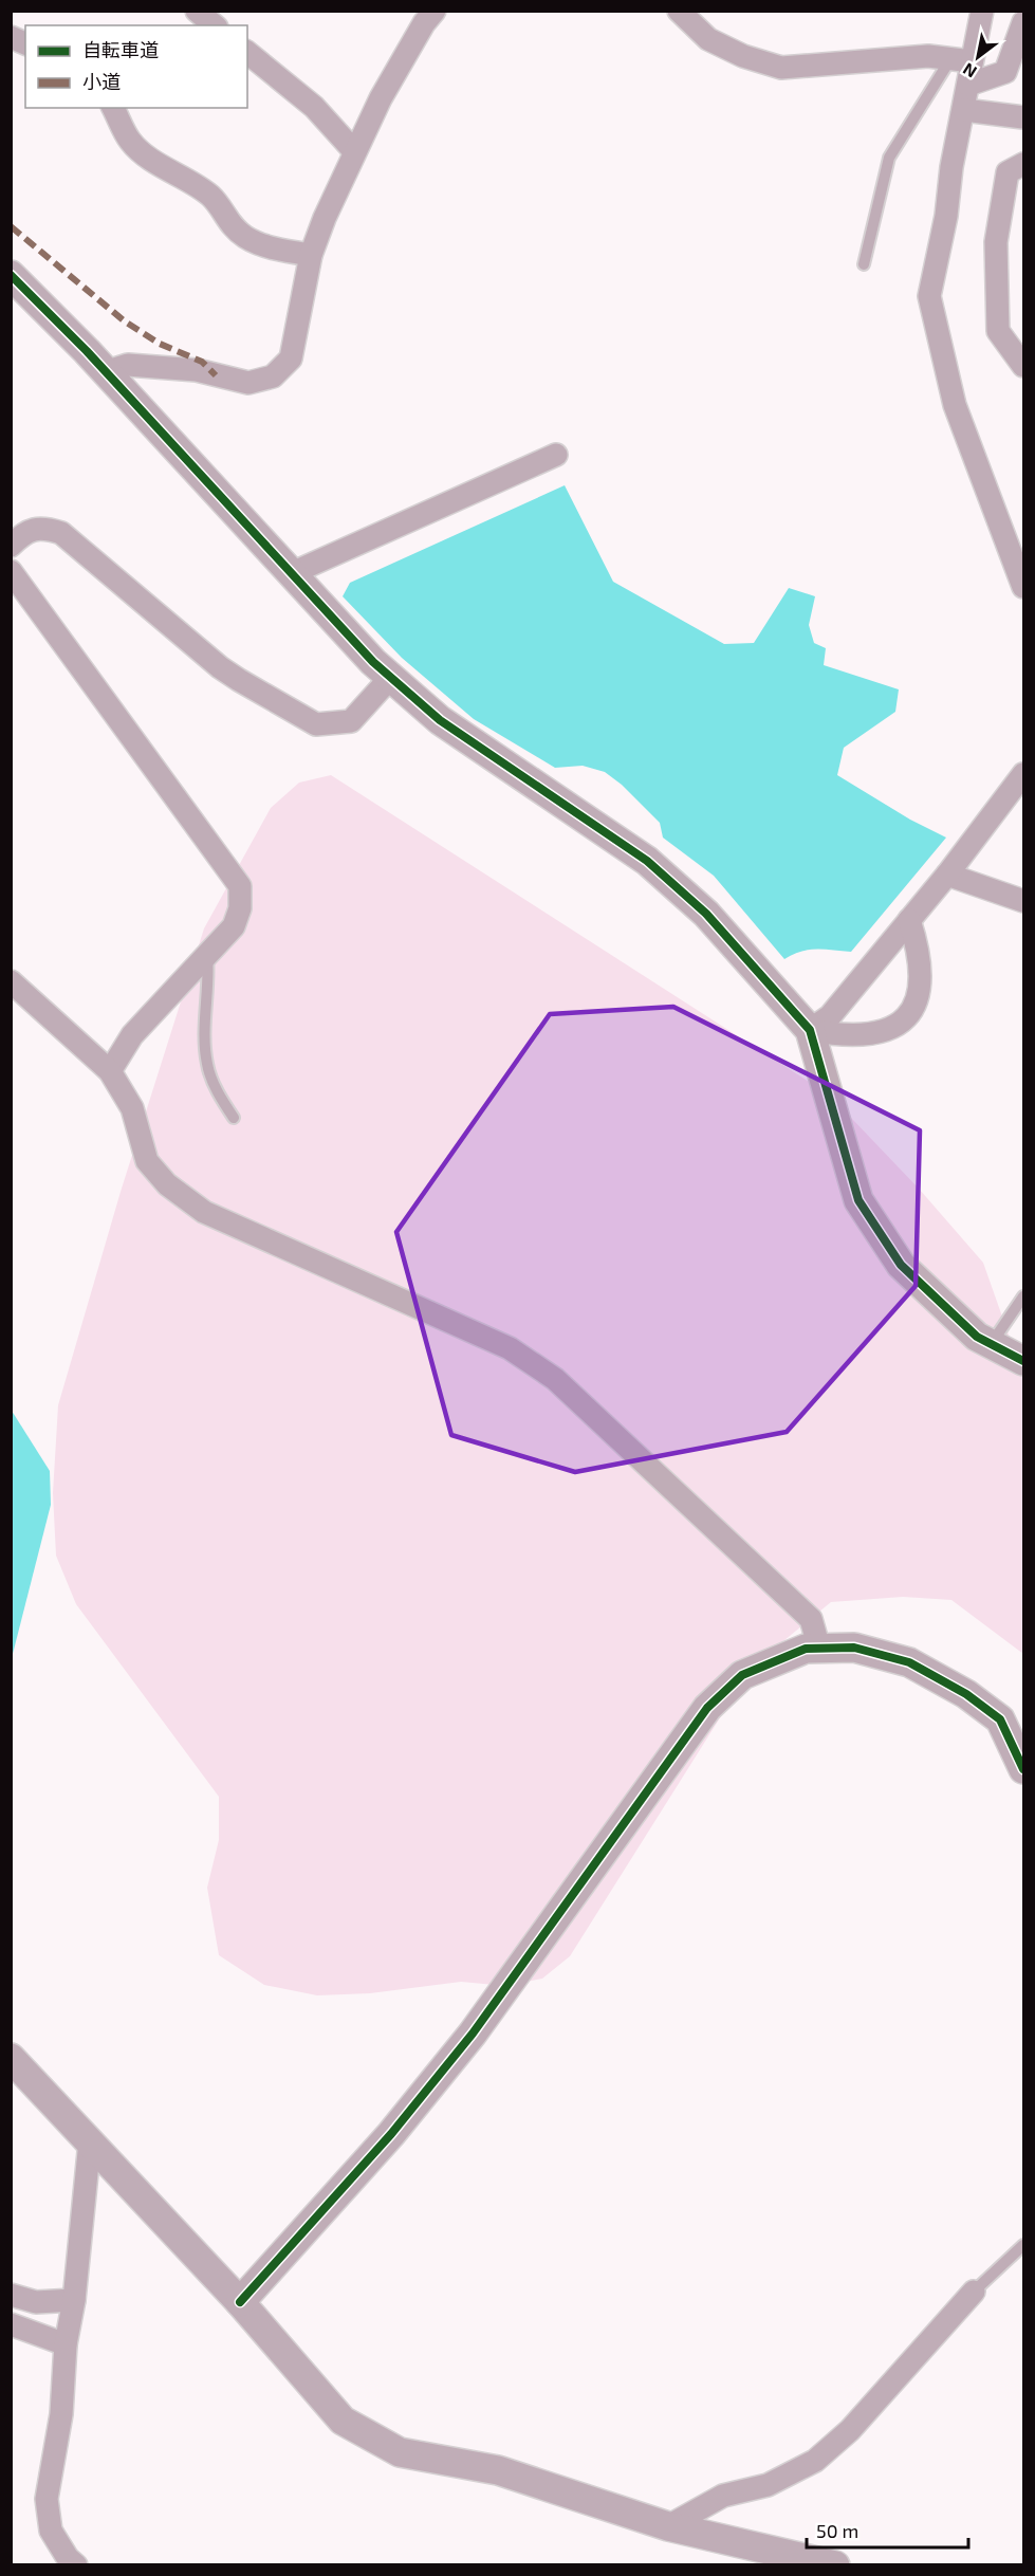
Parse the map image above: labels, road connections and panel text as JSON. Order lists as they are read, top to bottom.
{
  "legend": ["自転車道", "小道"],
  "scale_bar": "50 m",
  "north": "bottom left"
}
